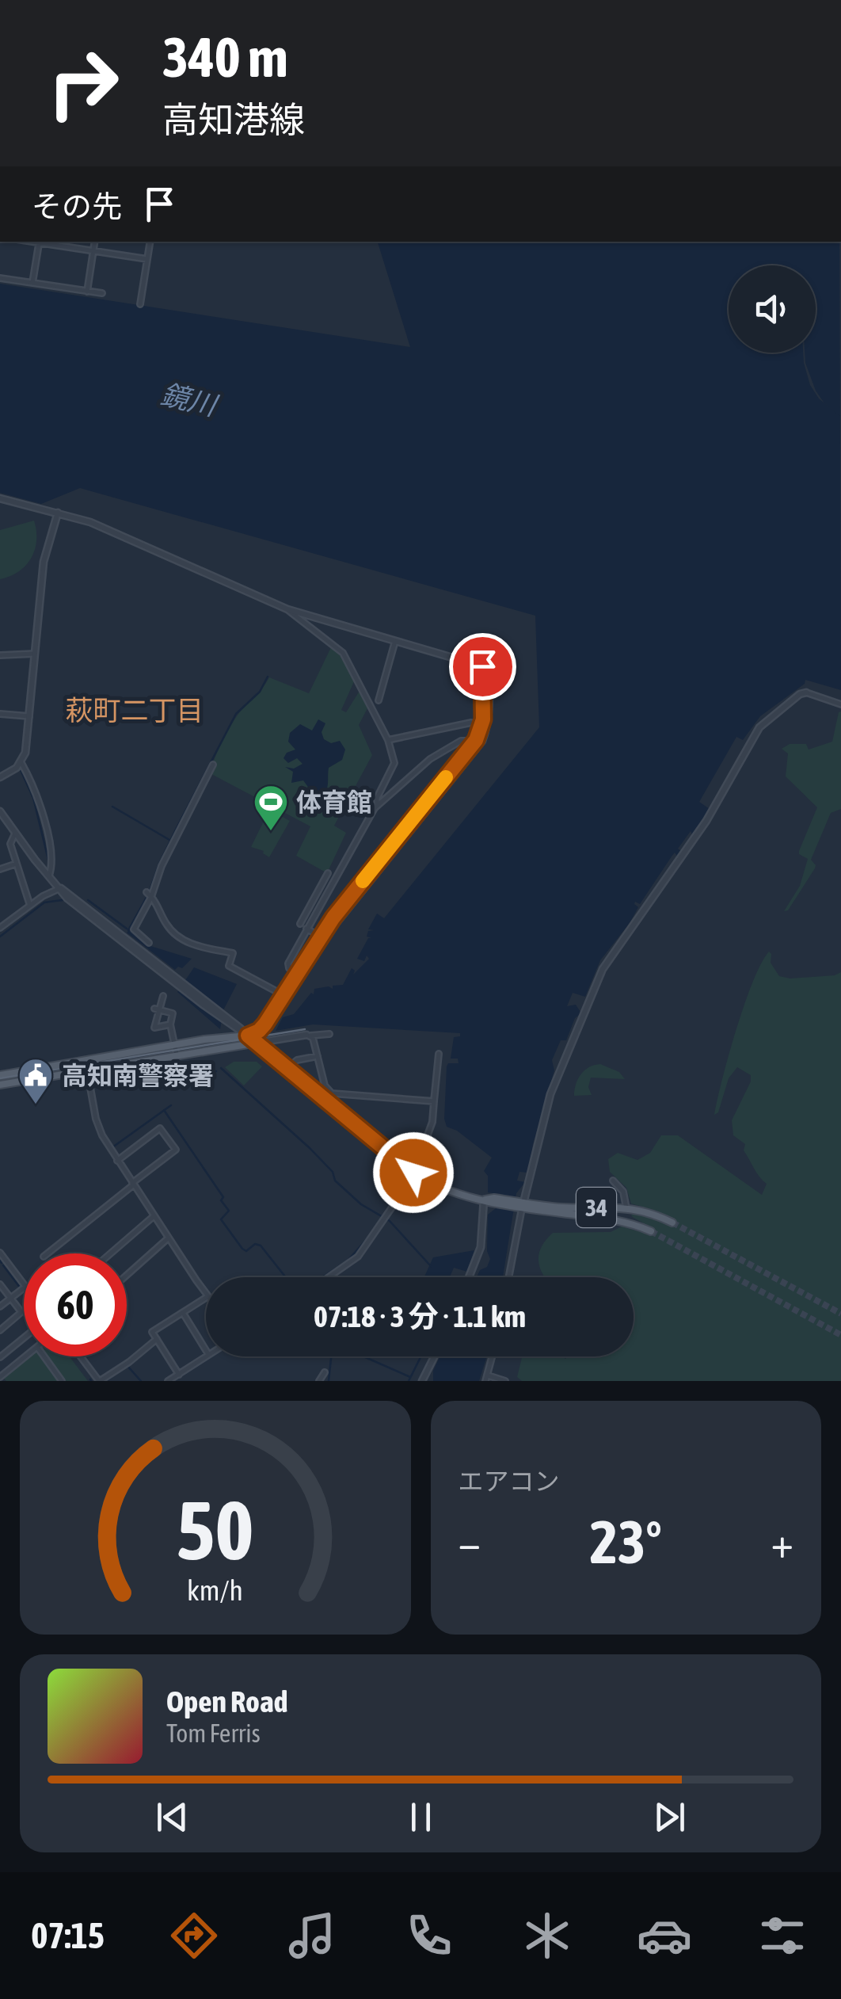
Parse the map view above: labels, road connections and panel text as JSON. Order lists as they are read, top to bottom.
{
  "streets": {
    "main road": ["34"]
  },
  "districts": ["萩町二丁目"],
  "water": ["鏡川"],
  "places": {
    "sports": ["体育館"],
    "public building": ["高知南警察署"]
  },
  "page": {
    "turn": ["340 m", "高知港線"],
    "then": "その先",
    "limit": "60",
    "trip": "07:18 · 3 分 · 1.1 km",
    "tile": "エアコン",
    "heat": ["−", "23°", "+"],
    "song": ["Open Road", "Tom Ferris"],
    "tabs": "07:15",
    "gauge": ["50", "km/h"]
  }
}
